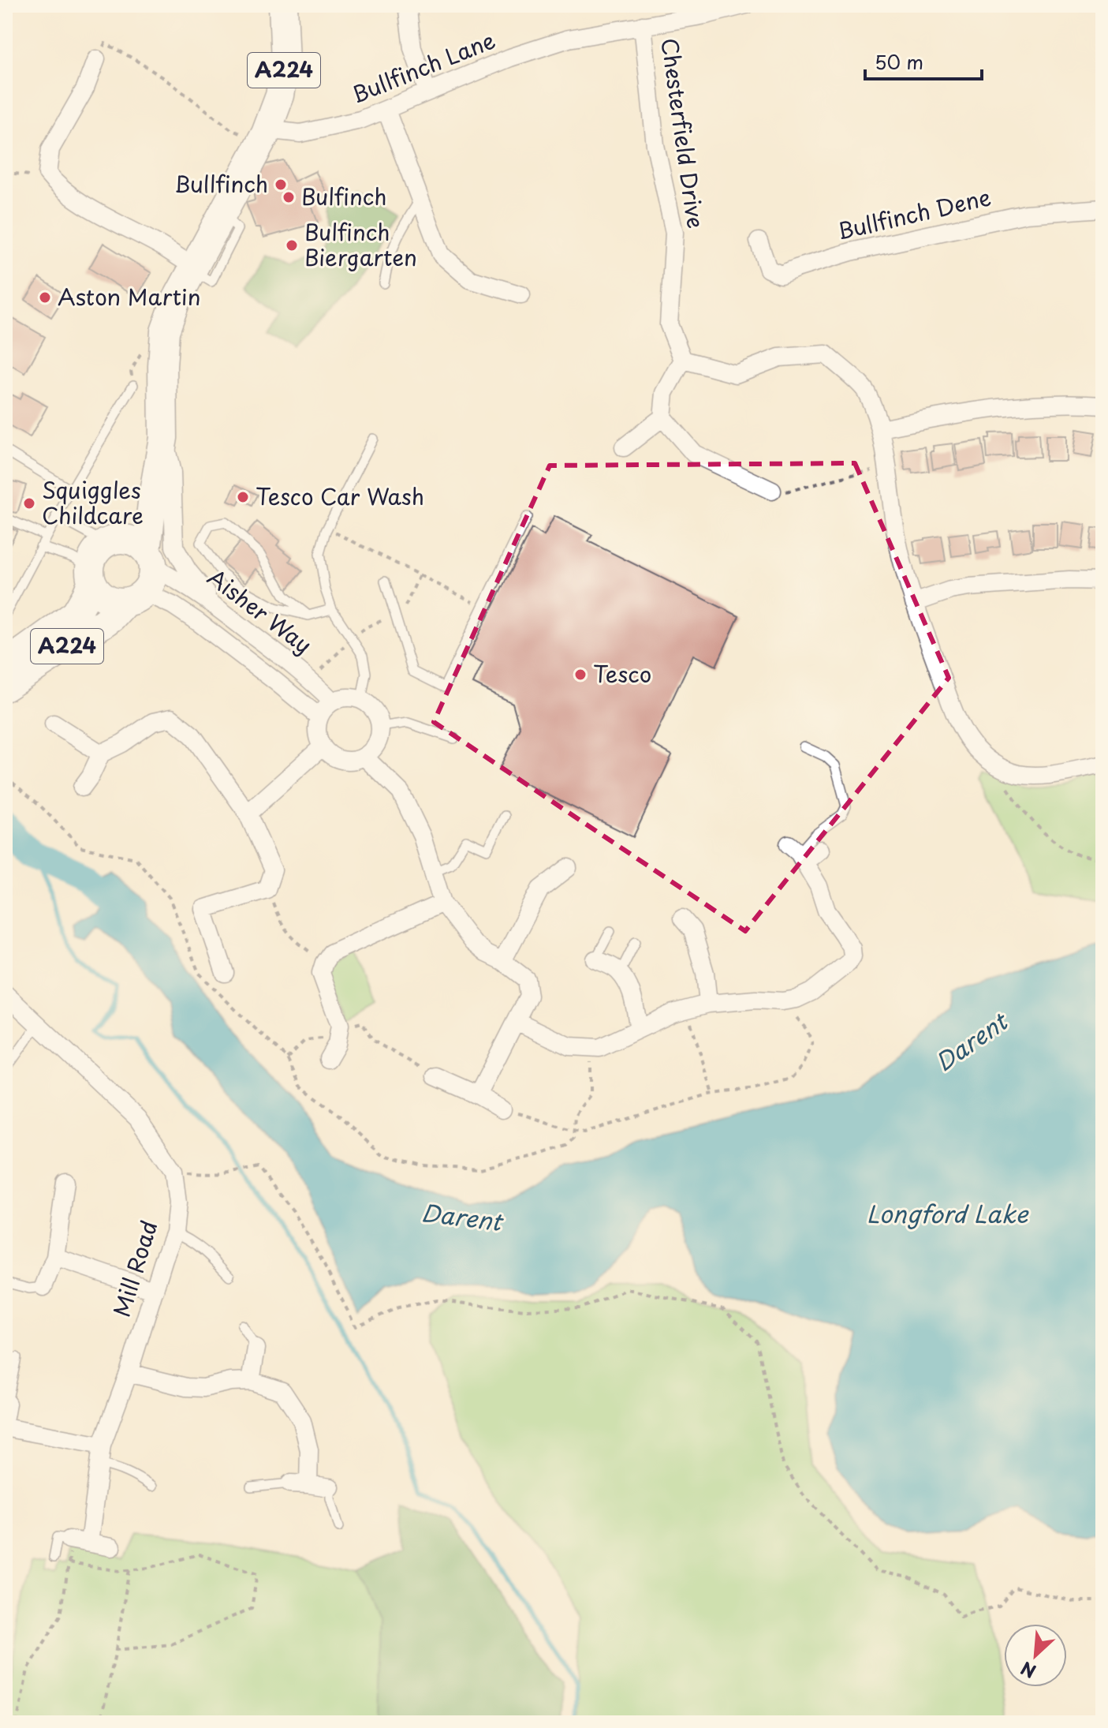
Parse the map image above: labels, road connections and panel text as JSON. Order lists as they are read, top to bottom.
{
  "streets": {
    "main road": ["A224"],
    "street": [
      "Bullfinch Lane",
      "Chesterfield Drive",
      "Bullfinch Dene",
      "Aisher Way",
      "Mill Road"
    ]
  },
  "crossings": [
    ["Bullfinch Lane", "A224"],
    ["Bullfinch Lane", "Chesterfield Drive"],
    ["A224", "Aisher Way"]
  ],
  "water": ["Darent", "Longford Lake"],
  "places": [
    "Bullfinch",
    "Bulfinch",
    "Bulfinch Biergarten",
    "Aston Martin",
    "Tesco Car Wash",
    "Squiggles Childcare",
    "Tesco"
  ],
  "scale_bar": "50 m",
  "north": "bottom left"
}
